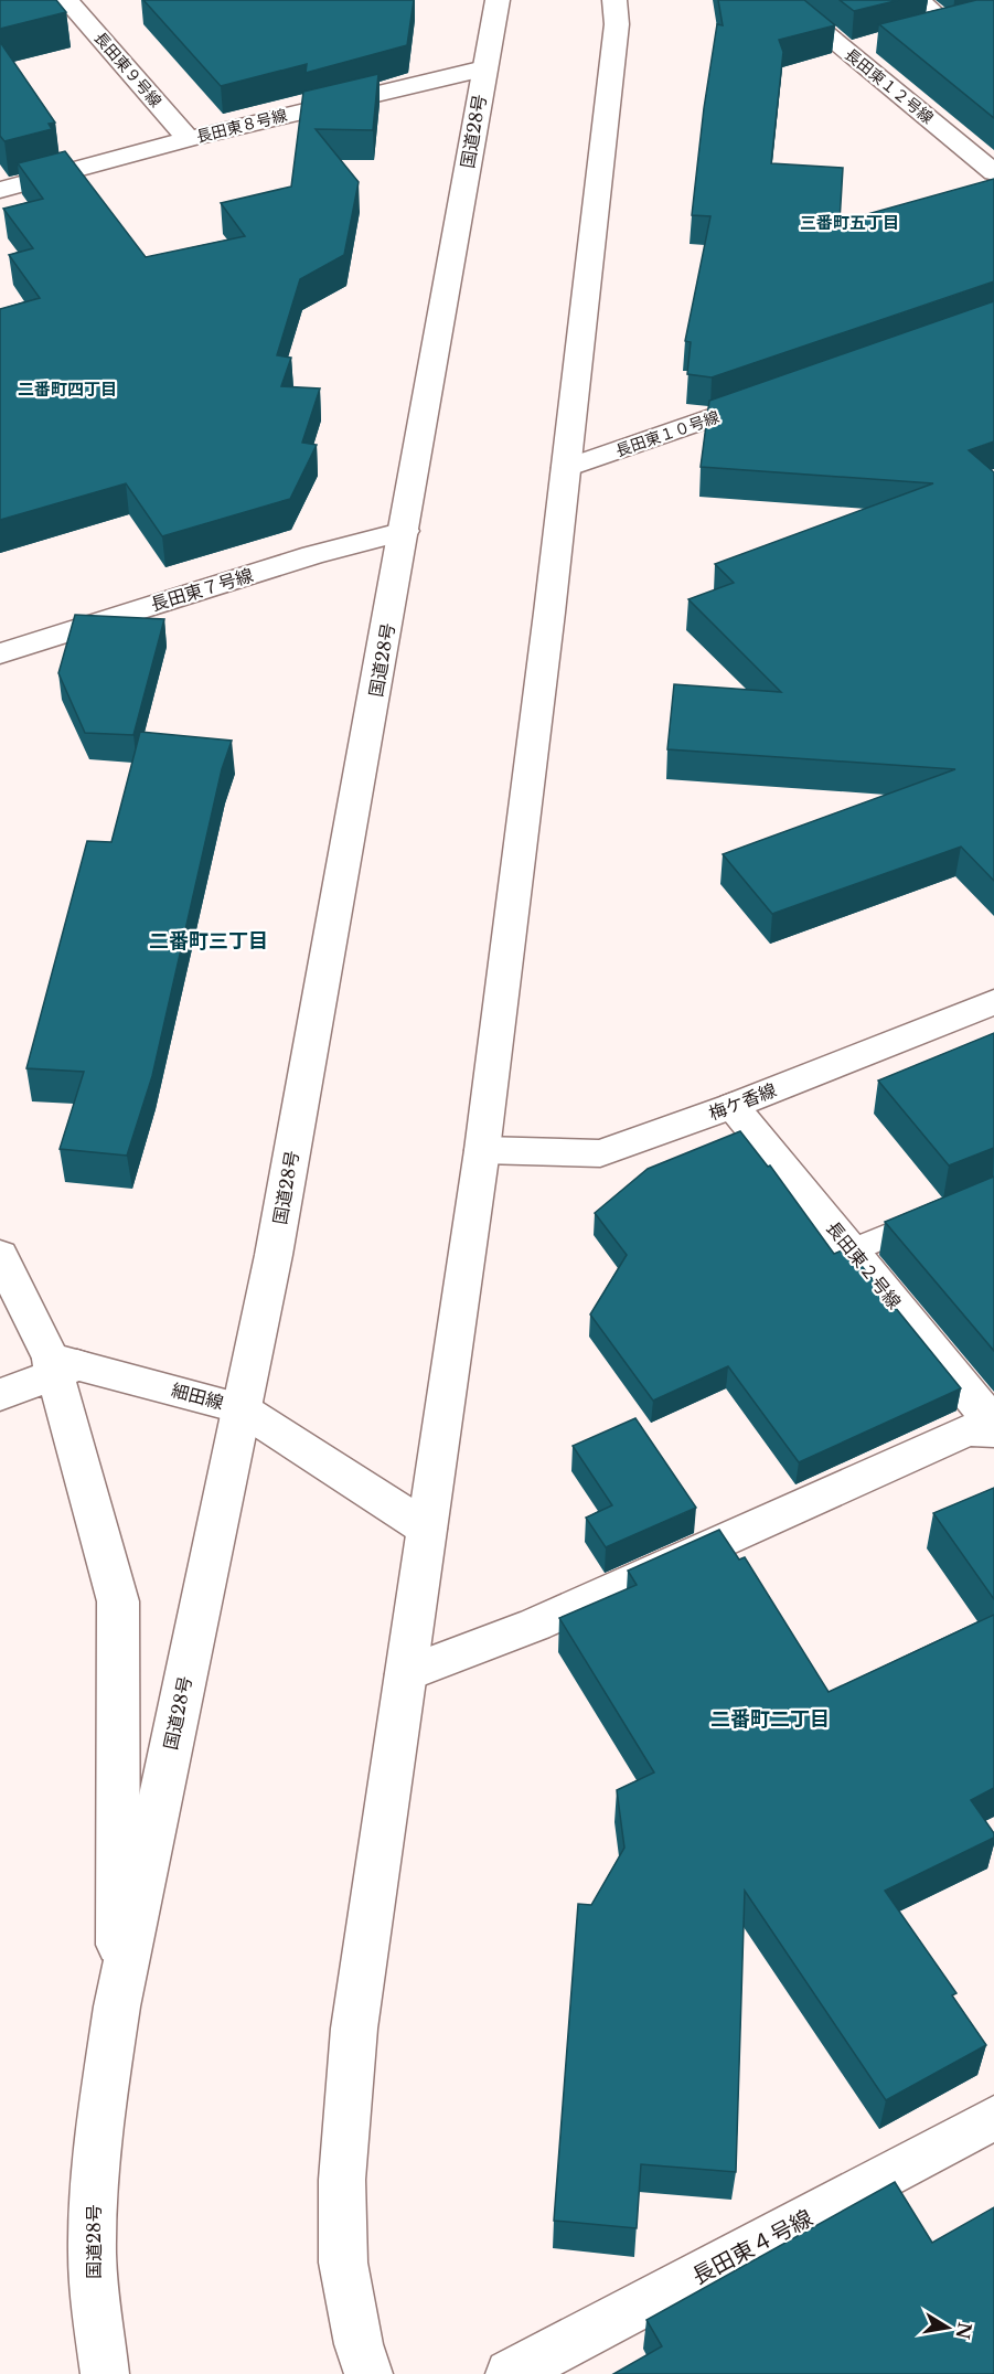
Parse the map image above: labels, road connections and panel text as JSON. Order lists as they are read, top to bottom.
{
  "streets": {
    "main road": [
      "長田東９号線",
      "長田東１２号線",
      "長田東８号線",
      "国道28号",
      "長田東１０号線",
      "長田東７号線",
      "梅ケ香線",
      "長田東２号線",
      "細田線",
      "長田東４号線"
    ]
  },
  "crossings": [
    ["長田東９号線", "長田東８号線"],
    ["長田東８号線", "国道28号"],
    ["国道28号", "長田東７号線"],
    ["国道28号", "細田線"],
    ["梅ケ香線", "長田東２号線"]
  ],
  "districts": [
    "三番町五丁目",
    "二番町四丁目",
    "二番町三丁目",
    "二番町二丁目"
  ],
  "north": "right"
}
